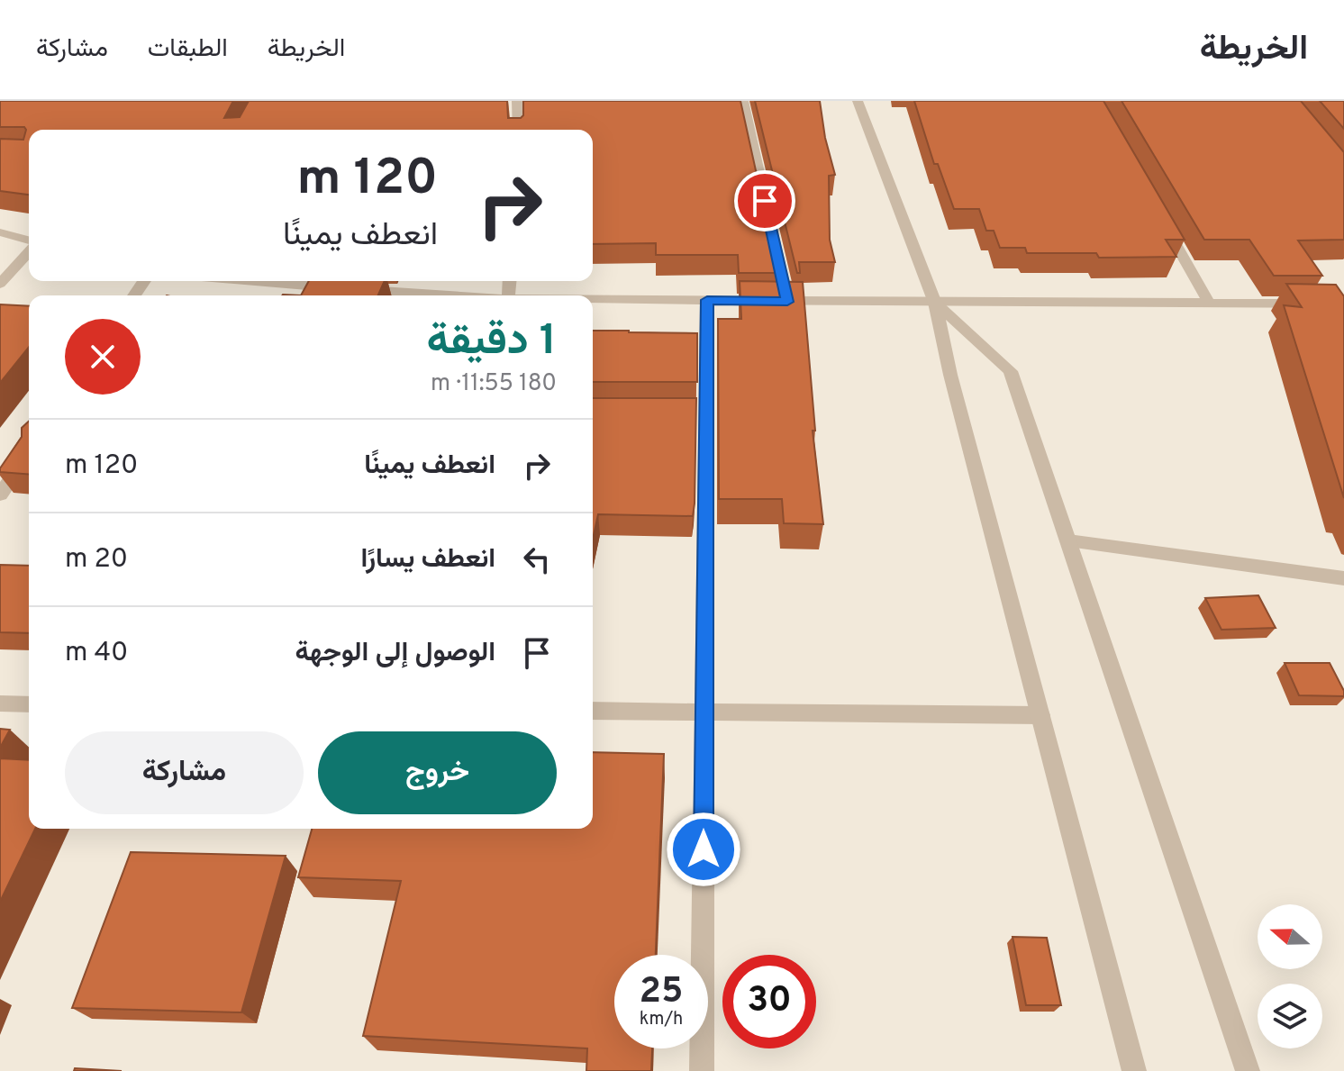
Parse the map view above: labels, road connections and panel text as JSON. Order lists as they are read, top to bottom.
{
  "north": "left",
  "page": {
    "header": "الخريطة",
    "nav": ["الخريطة", "الطبقات", "مشاركة"],
    "turn": ["120 m", "انعطف يمينًا"],
    "heading": ["1 دقيقة", "180 m · 11:55"],
    "list": [
      {
        "name": "انعطف يمينًا",
        "value": "120 m"
      },
      {
        "name": "انعطف يسارًا",
        "value": "20 m"
      },
      {
        "name": "الوصول إلى الوجهة",
        "value": "40 m"
      }
    ],
    "buttons": ["خروج", "مشاركة"],
    "speed": "25 km/h",
    "limit": "30"
  }
}
